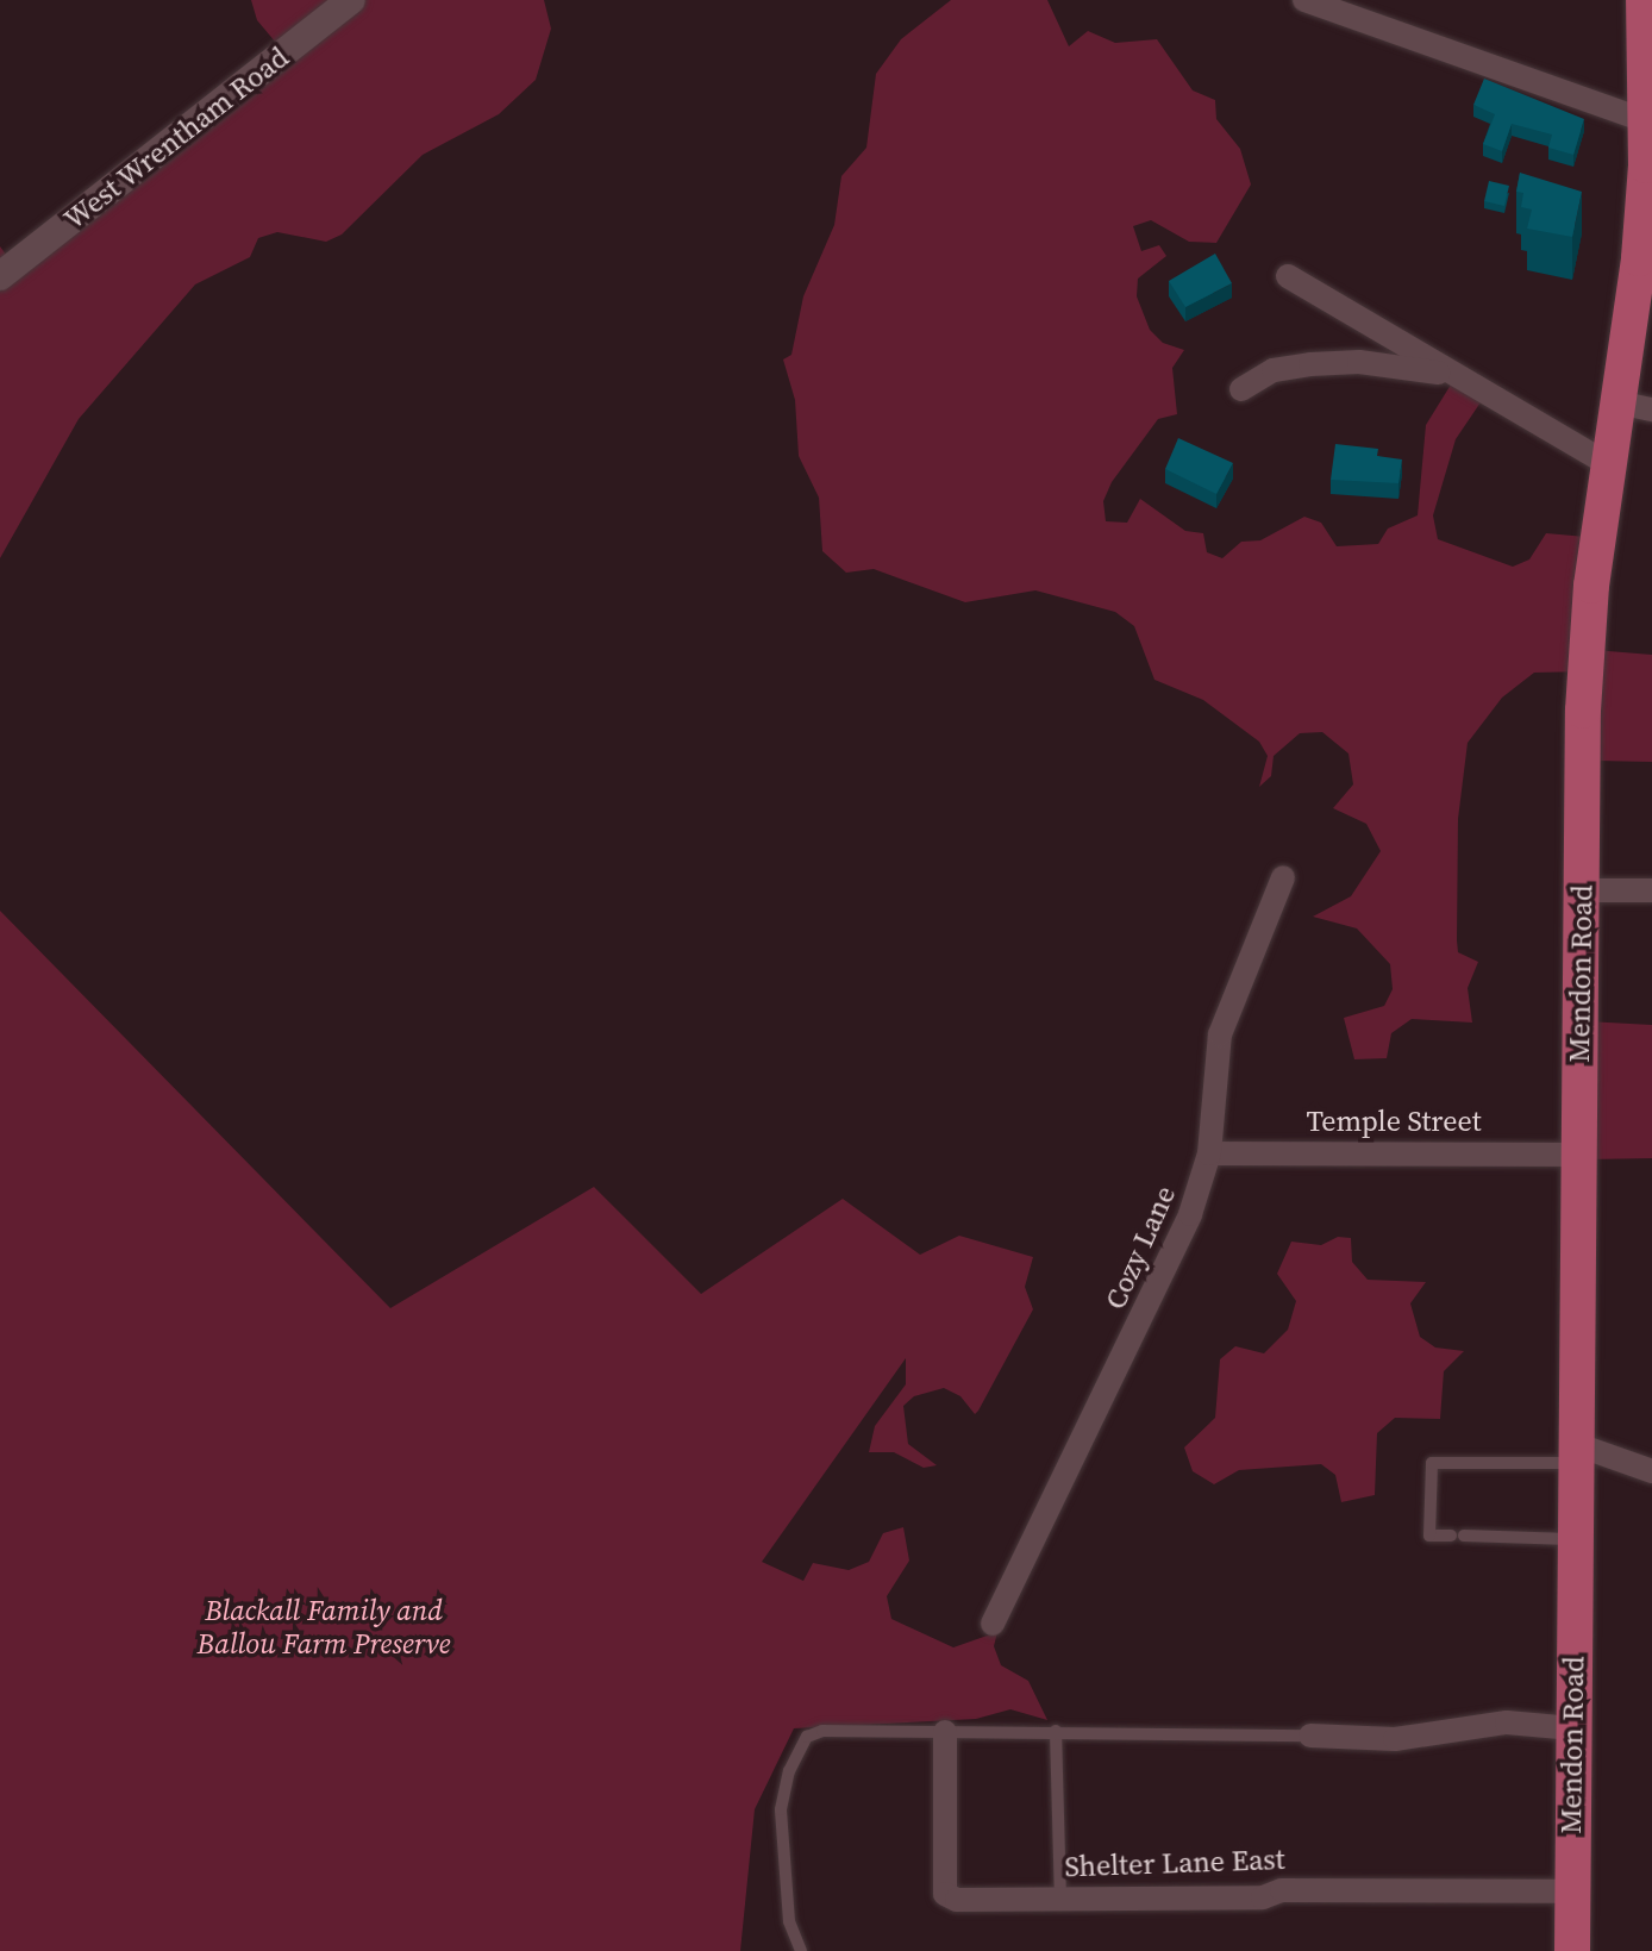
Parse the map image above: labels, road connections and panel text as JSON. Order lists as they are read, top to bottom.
{
  "streets": {
    "main road": ["Mendon Road"],
    "street": [
      "West Wrentham Road",
      "Temple Street",
      "Cozy Lane",
      "Shelter Lane East"
    ]
  },
  "crossings": [
    ["Mendon Road", "Temple Street"],
    ["Mendon Road", "Shelter Lane East"],
    ["Temple Street", "Cozy Lane"]
  ],
  "parks": ["Blackall Family and Ballou Farm Preserve"]
}
